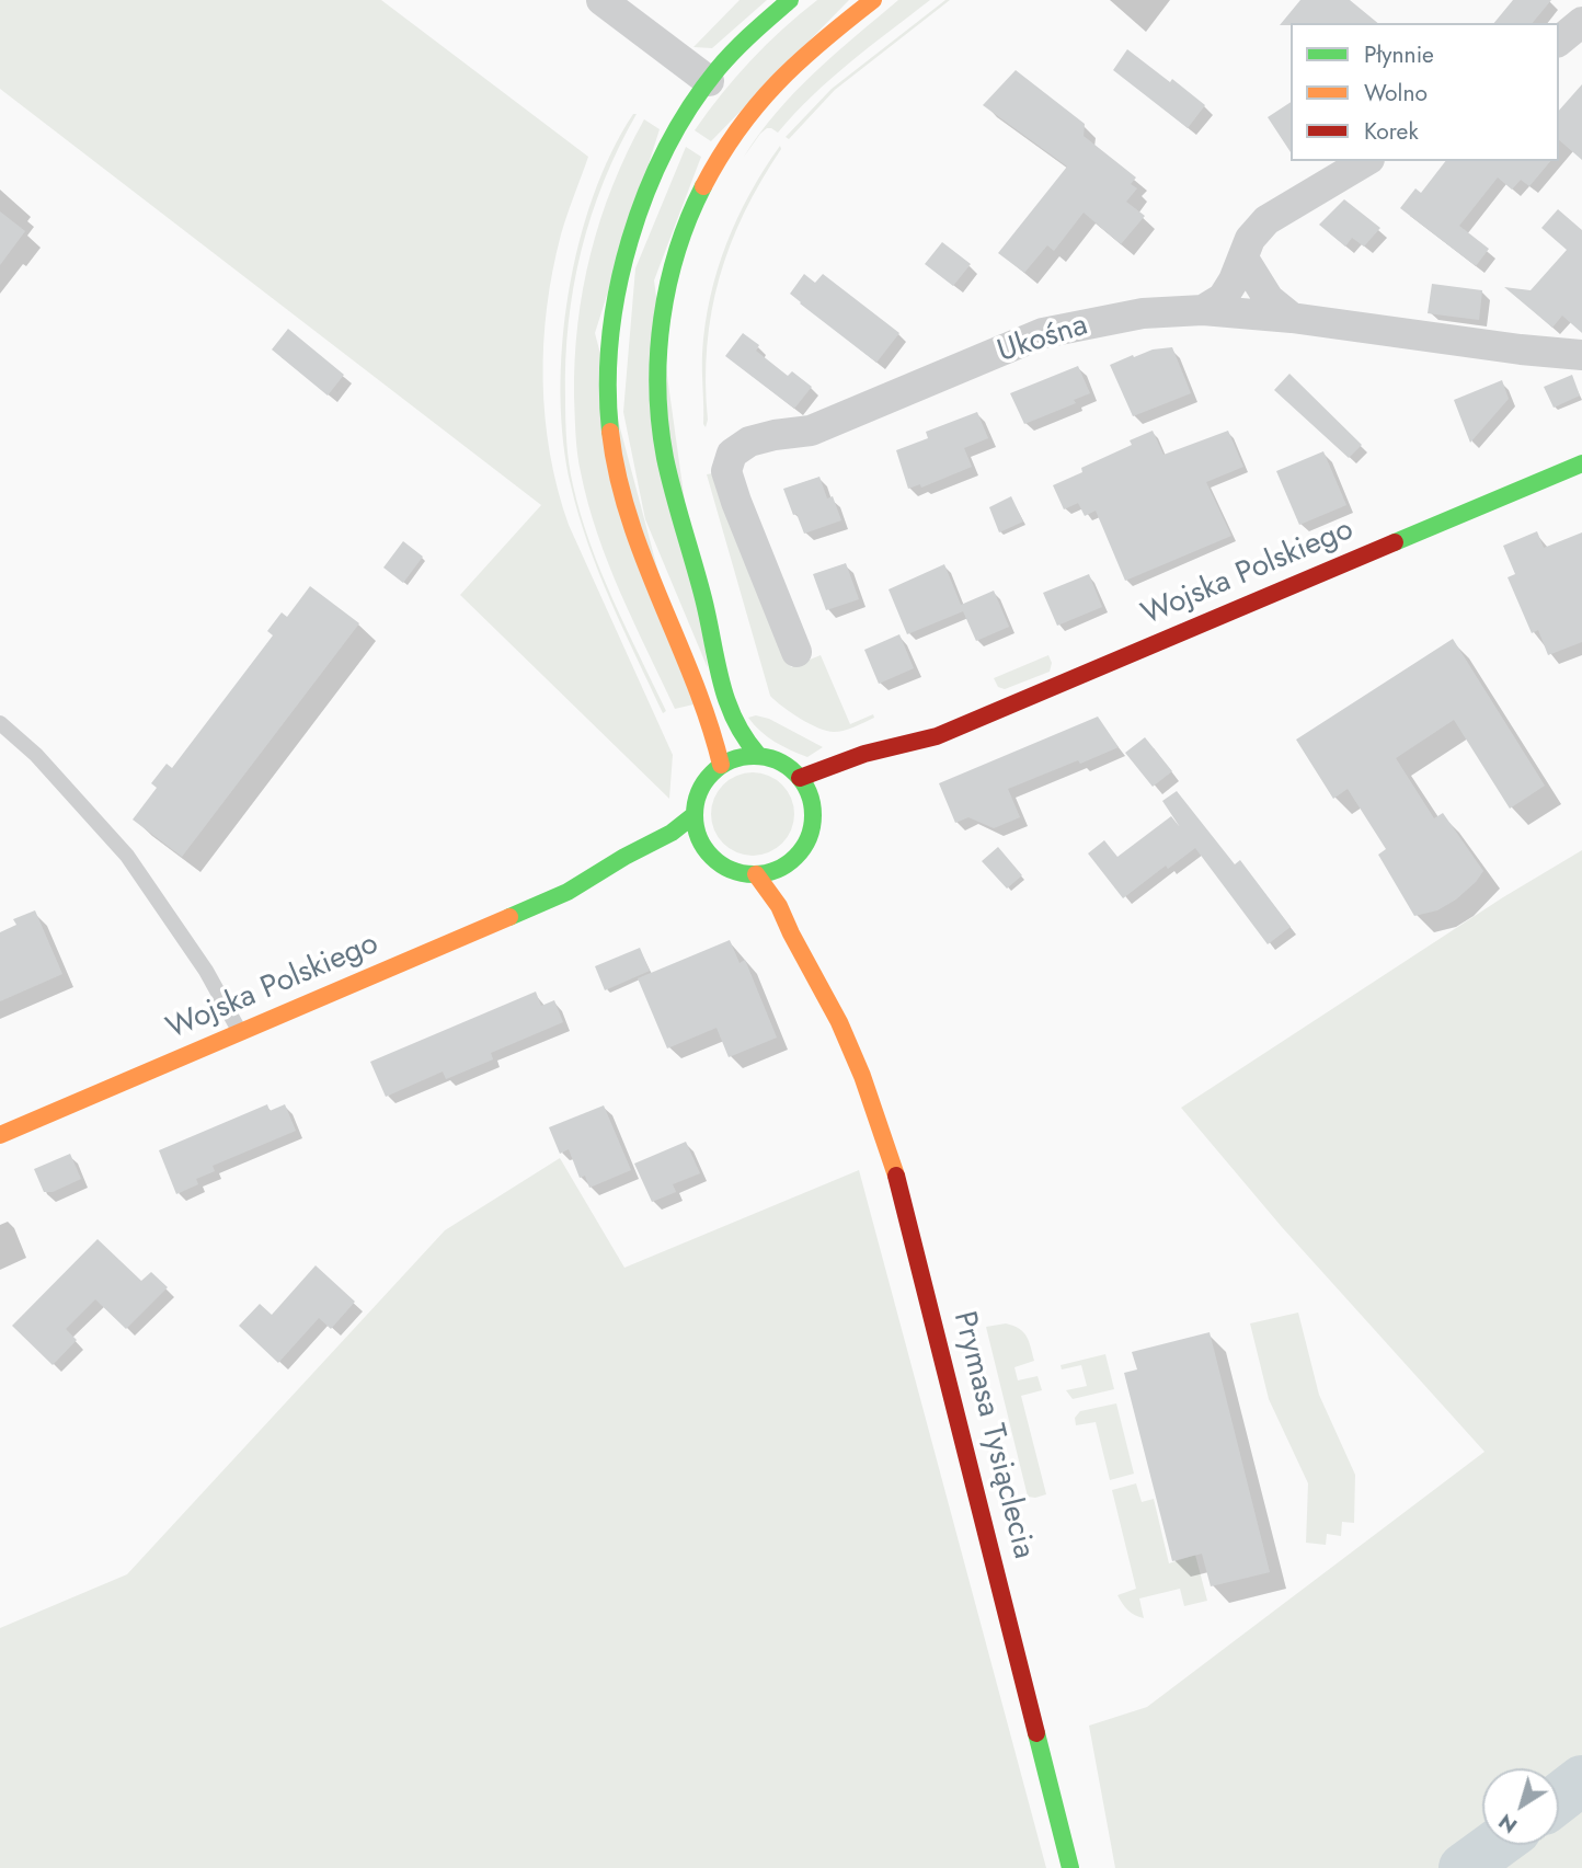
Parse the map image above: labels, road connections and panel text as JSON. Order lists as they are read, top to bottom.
{
  "streets": {
    "main road": ["Wojska Polskiego", "Prymasa Tysiąclecia"],
    "street": ["Ukośna"]
  },
  "crossings": [
    ["Wojska Polskiego", "Prymasa Tysiąclecia"]
  ],
  "legend": ["Płynnie", "Wolno", "Korek"],
  "north": "bottom left"
}
